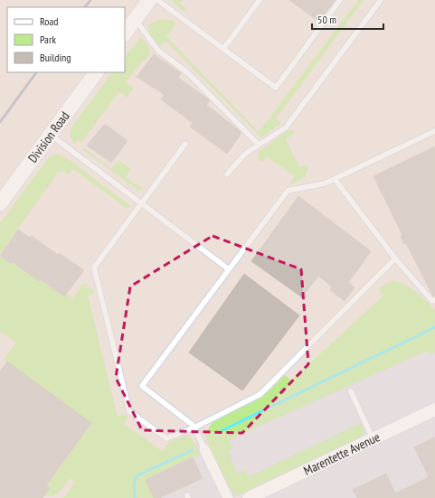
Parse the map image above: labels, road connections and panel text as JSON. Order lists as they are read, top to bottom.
{
  "streets": {
    "main road": ["Division Road"],
    "street": ["Marentette Avenue"]
  },
  "legend": ["Road", "Park", "Building"],
  "scale_bar": "50 m"
}
